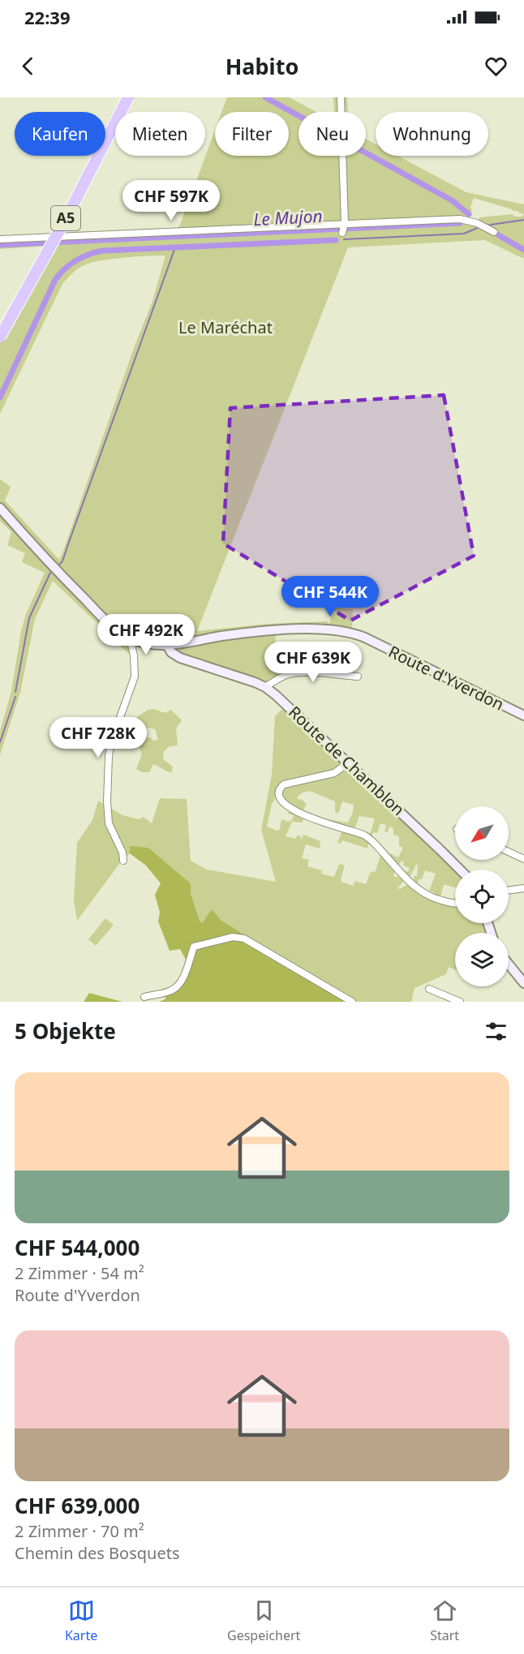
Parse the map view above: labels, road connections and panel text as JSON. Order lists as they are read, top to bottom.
{
  "streets": {
    "highway": ["A5"],
    "main road": ["Route d'Yverdon", "Route de Chamblon"]
  },
  "crossings": [
    ["Route d'Yverdon", "Route de Chamblon"]
  ],
  "water": ["Le Mujon"],
  "parks": ["Le Maréchat"],
  "north": "bottom left",
  "page": {
    "status": "22:39",
    "header": "Habito",
    "chip": [
      "Kaufen",
      "Mieten",
      "Filter",
      "Neu",
      "Wohnung"
    ],
    "price": [
      "CHF 597K",
      "CHF 544K",
      "CHF 492K",
      "CHF 639K",
      "CHF 728K"
    ],
    "heading": "5 Objekte",
    "list": [
      {
        "name": "CHF 544,000",
        "note": "2 Zimmer · 54 m² · Route d'Yverdon"
      },
      {
        "name": "CHF 639,000",
        "note": "2 Zimmer · 70 m² · Chemin des Bosquets"
      }
    ],
    "tabs": ["Karte", "Gespeichert", "Start"]
  }
}
